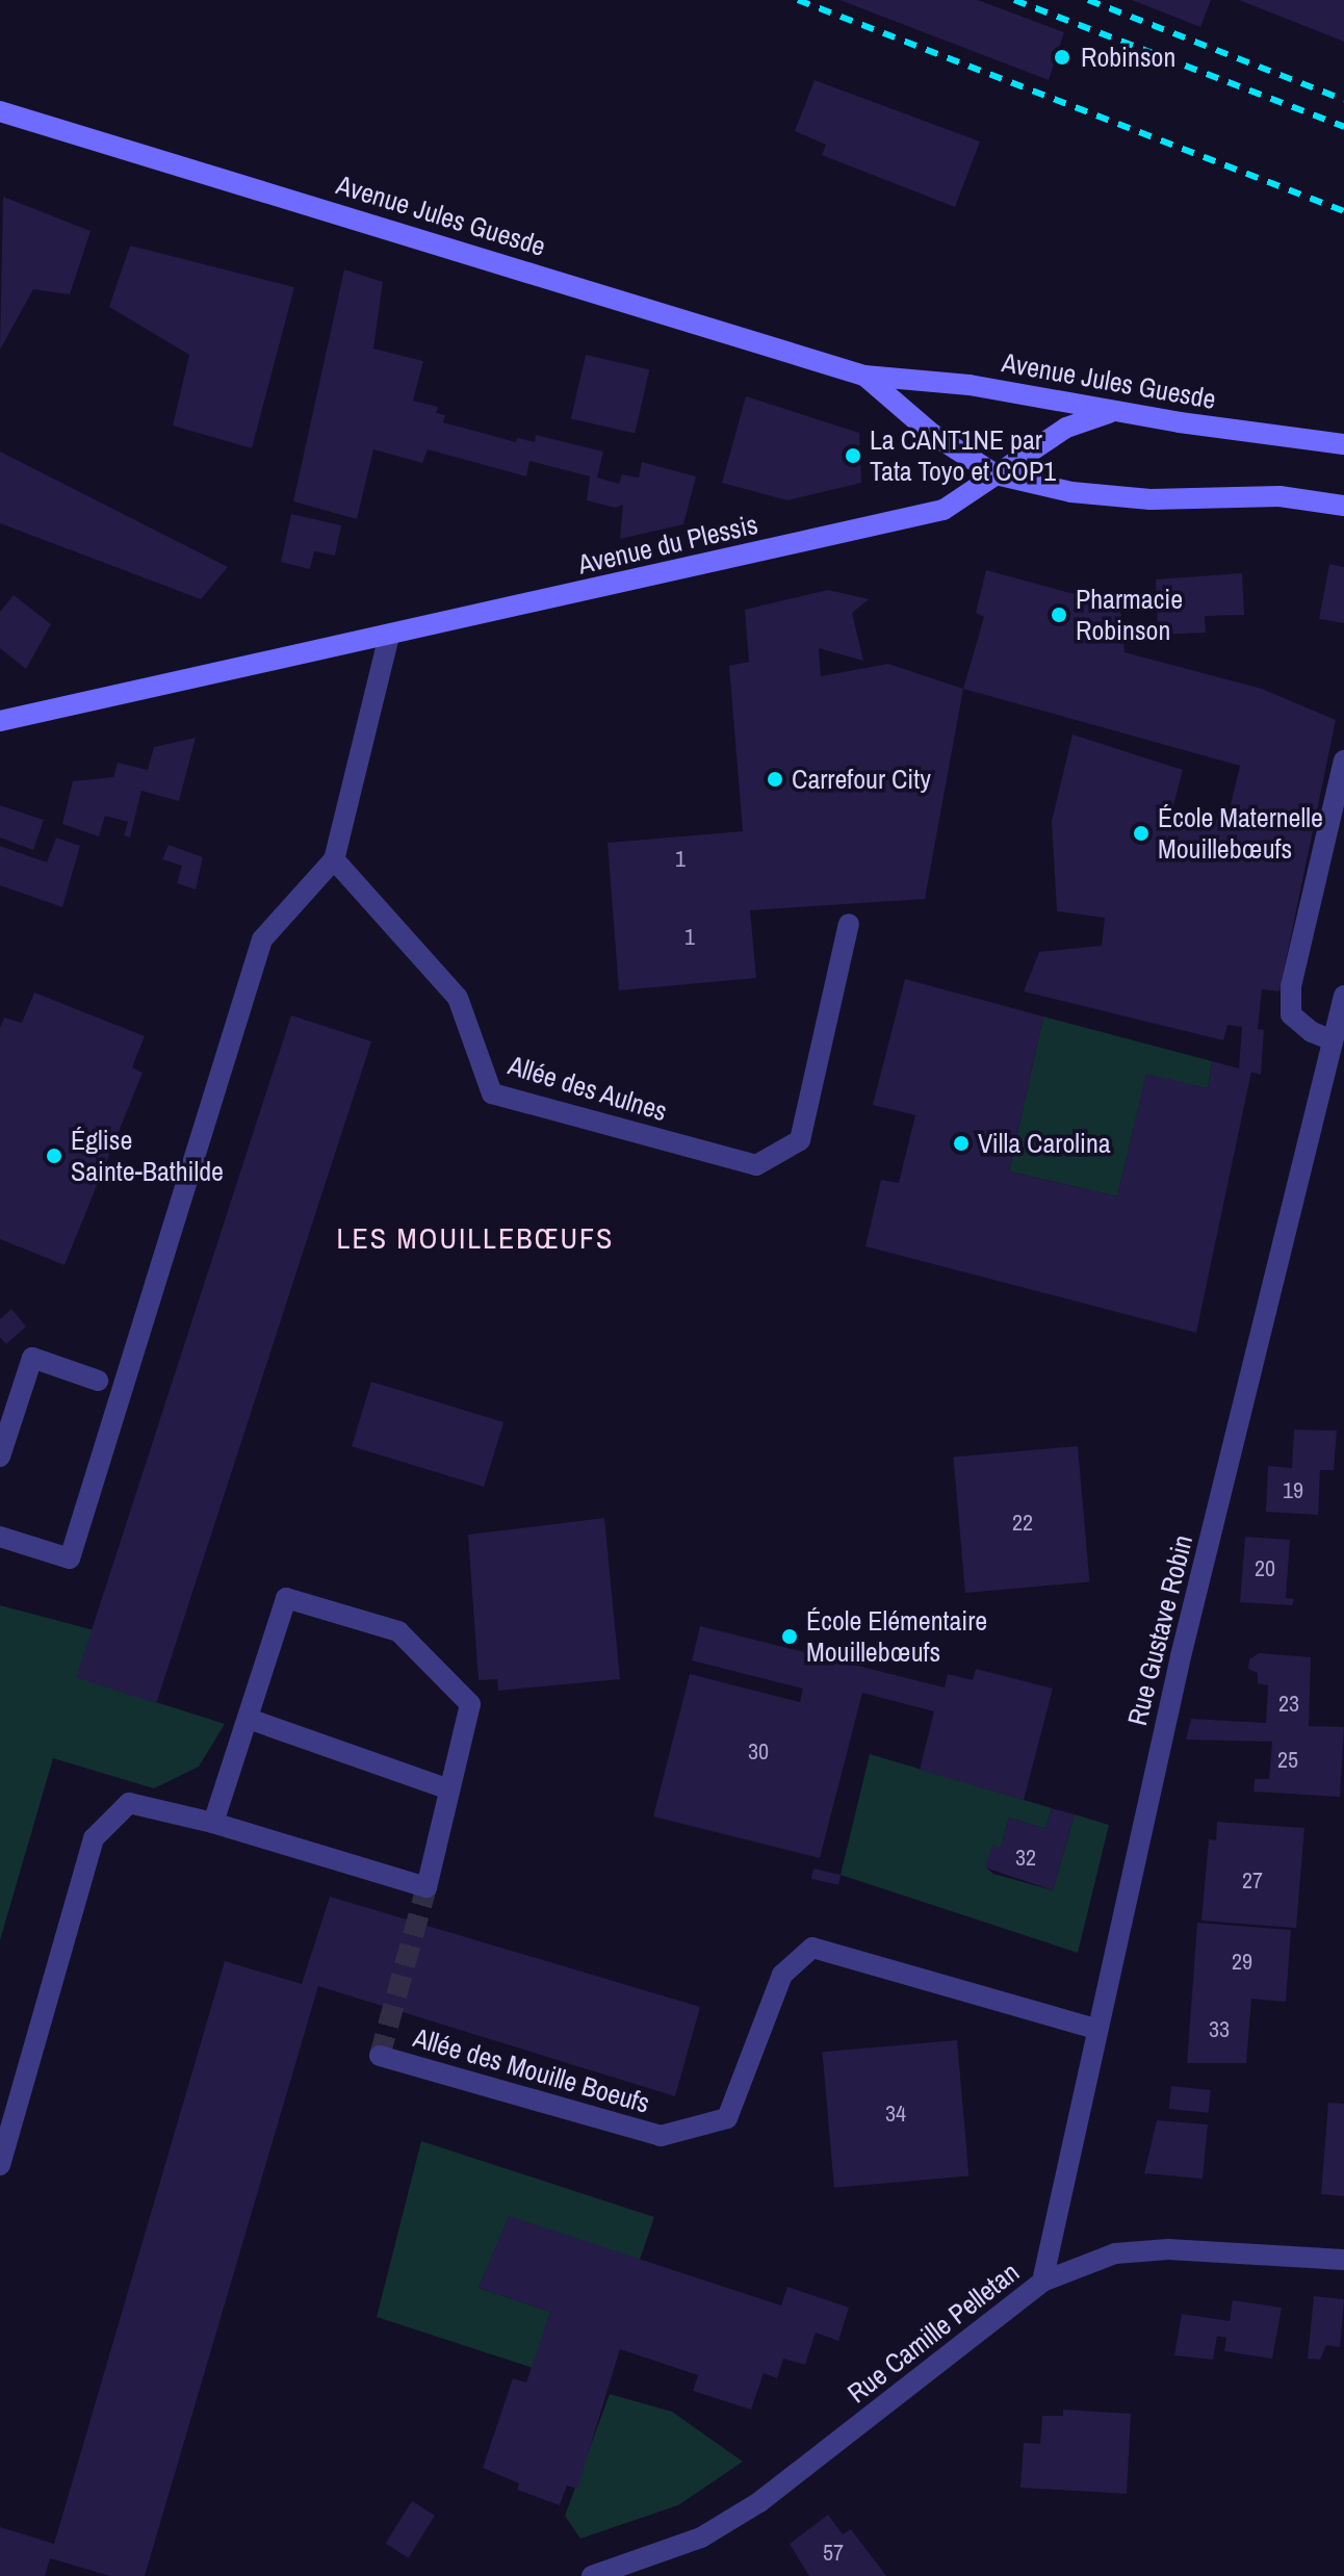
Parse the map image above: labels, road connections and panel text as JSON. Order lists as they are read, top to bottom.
{
  "streets": {
    "main road": ["Avenue Jules Guesde", "Avenue du Plessis"],
    "street": [
      "Allée des Aulnes",
      "Rue Gustave Robin",
      "Allée des Mouille Boeufs",
      "Rue Camille Pelletan"
    ]
  },
  "crossings": [
    ["Avenue Jules Guesde", "Avenue du Plessis"],
    ["Rue Gustave Robin", "Allée des Mouille Boeufs"],
    ["Rue Gustave Robin", "Rue Camille Pelletan"]
  ],
  "districts": ["LES MOUILLEBŒUFS"],
  "places": [
    "Robinson",
    "La CANT1NE par Tata Toyo et COP1",
    "Pharmacie Robinson",
    "Carrefour City",
    "École Maternelle Mouillebœufs",
    "Villa Carolina",
    "Église Sainte-Bathilde",
    "École Elémentaire Mouillebœufs"
  ],
  "house_numbers": [
    "1",
    "1",
    "19",
    "22",
    "20",
    "23",
    "30",
    "25",
    "32",
    "27",
    "29",
    "33",
    "34",
    "57"
  ]
}
